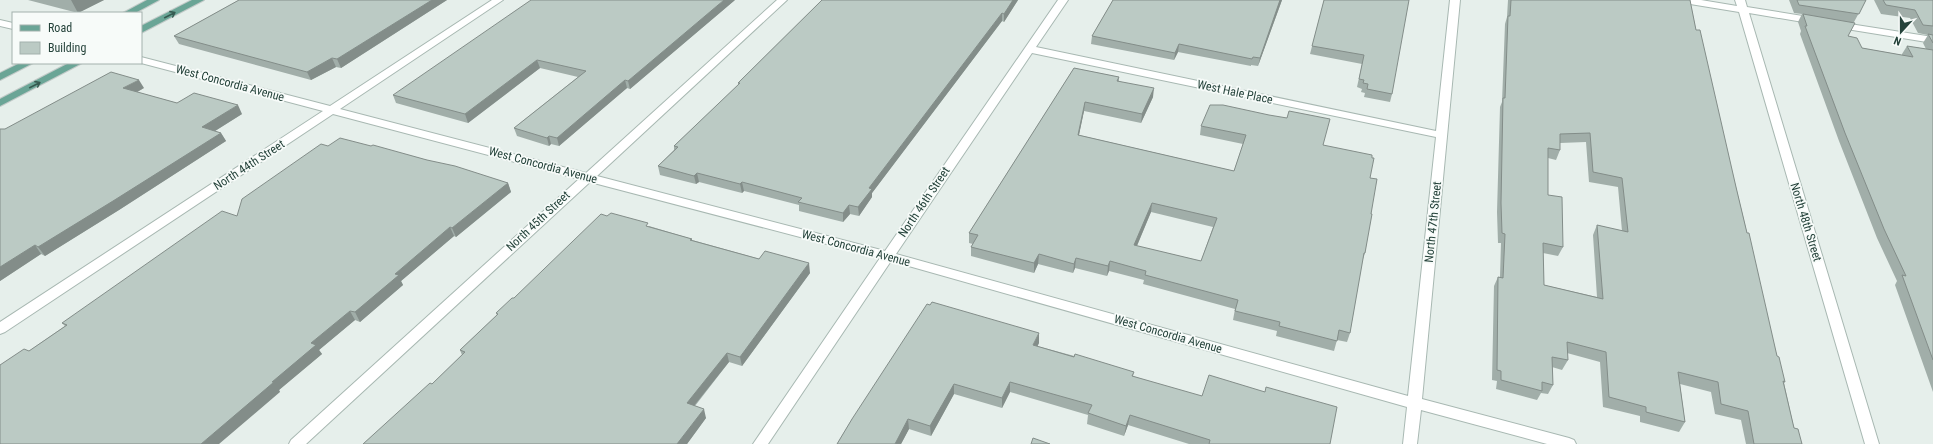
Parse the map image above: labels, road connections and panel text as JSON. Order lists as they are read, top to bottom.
{
  "streets": {
    "street": [
      "West Concordia Avenue",
      "West Hale Place",
      "North 44th Street",
      "North 46th Street",
      "North 45th Street",
      "North 47th Street",
      "North 48th Street"
    ]
  },
  "crossings": [
    ["West Concordia Avenue", "North 44th Street"],
    ["West Concordia Avenue", "North 46th Street"],
    ["West Concordia Avenue", "North 45th Street"],
    ["West Concordia Avenue", "North 47th Street"],
    ["West Hale Place", "North 46th Street"],
    ["West Hale Place", "North 47th Street"]
  ],
  "legend": ["Road", "Building"],
  "north": "bottom"
}
